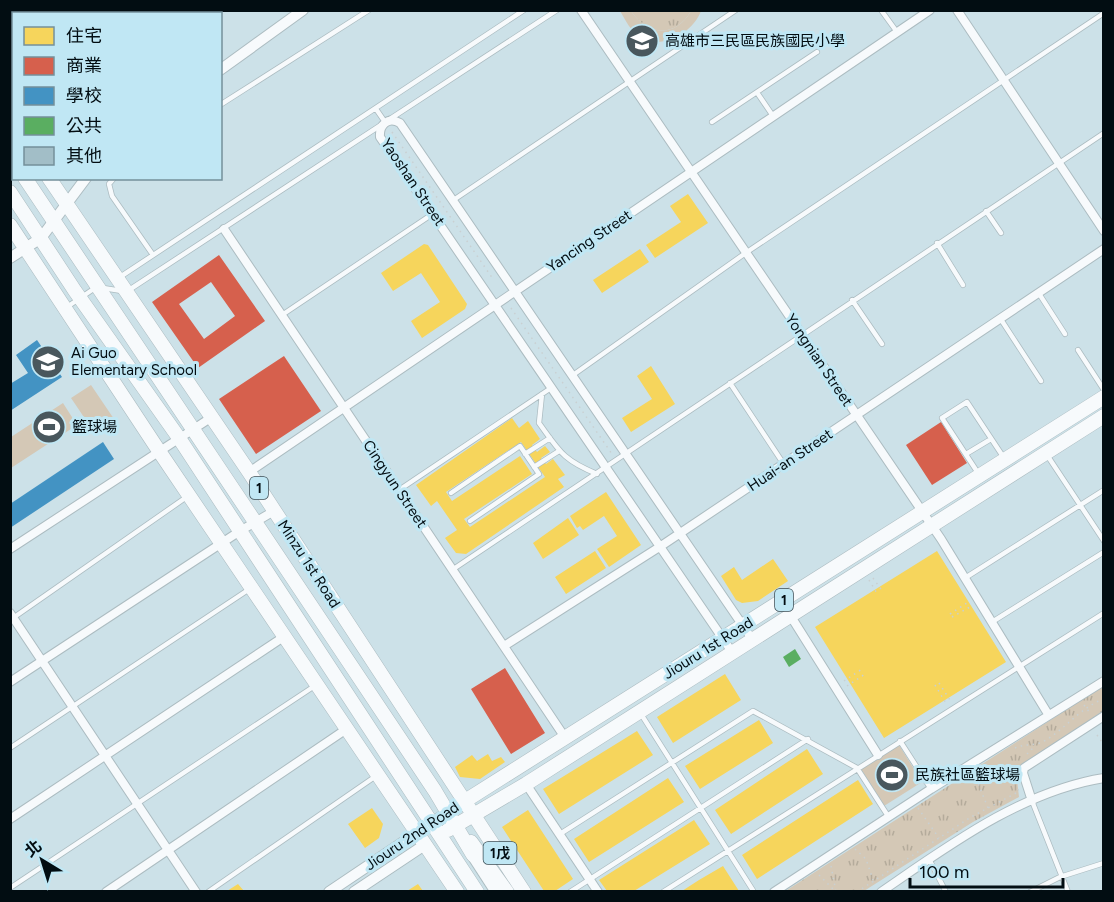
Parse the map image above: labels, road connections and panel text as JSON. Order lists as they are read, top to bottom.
{
  "streets": {
    "main road": [
      "1",
      "Minzu 1st Road",
      "Jiouru 1st Road",
      "Jiouru 2nd Road",
      "1戊"
    ],
    "street": [
      "Yaoshan Street",
      "Yancing Street",
      "Yongnian Street",
      "Huai-an Street",
      "Cingyun Street"
    ]
  },
  "crossings": [
    ["Yaoshan Street", "Yancing Street"],
    ["Yaoshan Street", "Huai-an Street"],
    ["Yaoshan Street", "Jiouru 1st Road"],
    ["Yancing Street", "Yongnian Street"],
    ["Yancing Street", "Cingyun Street"],
    ["Yancing Street", "Minzu 1st Road"],
    ["Yongnian Street", "Huai-an Street"],
    ["Yongnian Street", "Jiouru 1st Road"],
    ["Huai-an Street", "Cingyun Street"],
    ["Cingyun Street", "Jiouru 1st Road"],
    ["Minzu 1st Road", "Jiouru 1st Road"],
    ["Minzu 1st Road", "Jiouru 2nd Road"],
    ["Minzu 1st Road", "1戊"],
    ["Jiouru 1st Road", "Jiouru 2nd Road"],
    ["Jiouru 2nd Road", "1戊"]
  ],
  "places": {
    "school or university": ["高雄市三民區民族國民小學", "Ai Guo Elementary School"],
    "sports": ["籃球場", "民族社區籃球場"]
  },
  "legend": [
    "住宅",
    "商業",
    "學校",
    "公共",
    "其他"
  ],
  "scale_bar": "100 m",
  "north": "top left"
}
